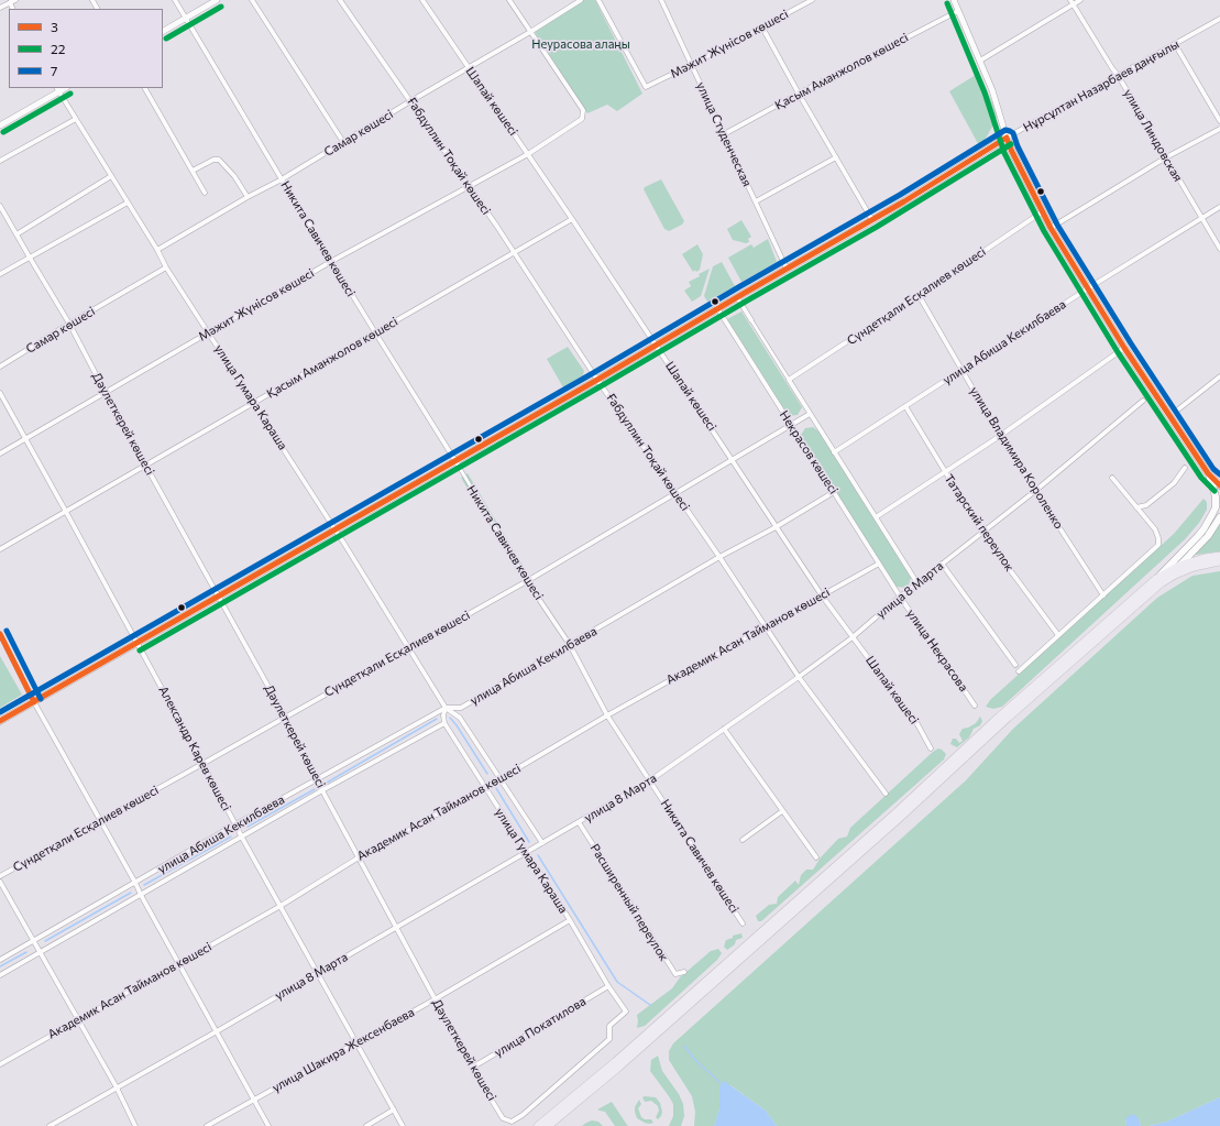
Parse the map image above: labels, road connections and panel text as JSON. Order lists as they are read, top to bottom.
{
  "streets": {
    "main road": ["Нұрсұлтан Назарбаев даңғылы"],
    "street": [
      "Мәжит Жүнісов көшесі",
      "Қасым Аманжолов көшесі",
      "Шапай көшесі",
      "Самар көшесі",
      "улица Студенческая",
      "улица Линдовская",
      "Ғабдуллин Тоқай көшесі",
      "Никита Савичев көшесі",
      "Сүндетқали Есқалиев көшесі",
      "улица Абиша Кекилбаева",
      "улица Гумара Караша",
      "Дәулеткерей көшесі",
      "Некрасов көшесі",
      "улица Владимира Короленко",
      "Татарский переулок",
      "улица 8 Марта",
      "Академик Асан Тайманов көшесі",
      "улица Некрасова",
      "Александр Карев көшесі",
      "Расширенный переулок",
      "улица Покатилова",
      "улица Шакира Жексенбаева"
    ]
  },
  "crossings": [
    ["Мәжит Жүнісов көшесі", "Шапай көшесі"],
    ["Мәжит Жүнісов көшесі", "Самар көшесі"],
    ["Мәжит Жүнісов көшесі", "улица Студенческая"],
    ["Мәжит Жүнісов көшесі", "Ғабдуллин Тоқай көшесі"],
    ["Мәжит Жүнісов көшесі", "Никита Савичев көшесі"],
    ["Мәжит Жүнісов көшесі", "улица Гумара Караша"],
    ["Мәжит Жүнісов көшесі", "Дәулеткерей көшесі"],
    ["Мәжит Жүнісов көшесі", "Александр Карев көшесі"],
    ["Қасым Аманжолов көшесі", "Шапай көшесі"],
    ["Қасым Аманжолов көшесі", "улица Студенческая"],
    ["Қасым Аманжолов көшесі", "Ғабдуллин Тоқай көшесі"],
    ["Қасым Аманжолов көшесі", "Никита Савичев көшесі"],
    ["Қасым Аманжолов көшесі", "улица Гумара Караша"],
    ["Қасым Аманжолов көшесі", "Дәулеткерей көшесі"],
    ["Қасым Аманжолов көшесі", "Александр Карев көшесі"],
    ["Нұрсұлтан Назарбаев даңғылы", "Шапай көшесі"],
    ["Нұрсұлтан Назарбаев даңғылы", "улица Студенческая"],
    ["Нұрсұлтан Назарбаев даңғылы", "улица Линдовская"],
    ["Нұрсұлтан Назарбаев даңғылы", "Ғабдуллин Тоқай көшесі"],
    ["Нұрсұлтан Назарбаев даңғылы", "Никита Савичев көшесі"],
    ["Нұрсұлтан Назарбаев даңғылы", "улица Гумара Караша"],
    ["Нұрсұлтан Назарбаев даңғылы", "Дәулеткерей көшесі"],
    ["Нұрсұлтан Назарбаев даңғылы", "Некрасов көшесі"],
    ["Нұрсұлтан Назарбаев даңғылы", "Александр Карев көшесі"],
    ["Шапай көшесі", "Самар көшесі"],
    ["Шапай көшесі", "Сүндетқали Есқалиев көшесі"],
    ["Шапай көшесі", "улица Абиша Кекилбаева"],
    ["Шапай көшесі", "улица 8 Марта"],
    ["Шапай көшесі", "Академик Асан Тайманов көшесі"],
    ["Самар көшесі", "Ғабдуллин Тоқай көшесі"],
    ["Самар көшесі", "Никита Савичев көшесі"],
    ["Самар көшесі", "улица Гумара Караша"],
    ["Самар көшесі", "Дәулеткерей көшесі"],
    ["улица Линдовская", "улица Абиша Кекилбаева"],
    ["Ғабдуллин Тоқай көшесі", "Сүндетқали Есқалиев көшесі"],
    ["Ғабдуллин Тоқай көшесі", "улица Абиша Кекилбаева"],
    ["Ғабдуллин Тоқай көшесі", "улица 8 Марта"],
    ["Ғабдуллин Тоқай көшесі", "Академик Асан Тайманов көшесі"],
    ["Никита Савичев көшесі", "Сүндетқали Есқалиев көшесі"],
    ["Никита Савичев көшесі", "улица Абиша Кекилбаева"],
    ["Никита Савичев көшесі", "улица 8 Марта"],
    ["Никита Савичев көшесі", "Академик Асан Тайманов көшесі"],
    ["Сүндетқали Есқалиев көшесі", "улица Гумара Караша"],
    ["Сүндетқали Есқалиев көшесі", "Дәулеткерей көшесі"],
    ["Сүндетқали Есқалиев көшесі", "Некрасов көшесі"],
    ["Сүндетқали Есқалиев көшесі", "улица Владимира Короленко"],
    ["Сүндетқали Есқалиев көшесі", "Александр Карев көшесі"],
    ["улица Абиша Кекилбаева", "улица Гумара Караша"],
    ["улица Абиша Кекилбаева", "Дәулеткерей көшесі"],
    ["улица Абиша Кекилбаева", "Некрасов көшесі"],
    ["улица Абиша Кекилбаева", "улица Владимира Короленко"],
    ["улица Абиша Кекилбаева", "Татарский переулок"],
    ["улица Абиша Кекилбаева", "Александр Карев көшесі"],
    ["улица Гумара Караша", "Дәулеткерей көшесі"],
    ["улица Гумара Караша", "улица 8 Марта"],
    ["улица Гумара Караша", "Академик Асан Тайманов көшесі"],
    ["улица Гумара Караша", "улица Покатилова"],
    ["улица Гумара Караша", "улица Шакира Жексенбаева"],
    ["Дәулеткерей көшесі", "улица 8 Марта"],
    ["Дәулеткерей көшесі", "Академик Асан Тайманов көшесі"],
    ["Дәулеткерей көшесі", "улица Покатилова"],
    ["Дәулеткерей көшесі", "улица Шакира Жексенбаева"],
    ["Некрасов көшесі", "улица 8 Марта"],
    ["Некрасов көшесі", "Академик Асан Тайманов көшесі"],
    ["Некрасов көшесі", "улица Некрасова"],
    ["улица Владимира Короленко", "улица 8 Марта"],
    ["Татарский переулок", "улица 8 Марта"],
    ["улица 8 Марта", "улица Некрасова"],
    ["улица 8 Марта", "Александр Карев көшесі"],
    ["улица 8 Марта", "Расширенный переулок"],
    ["Академик Асан Тайманов көшесі", "Александр Карев көшесі"],
    ["Александр Карев көшесі", "улица Шакира Жексенбаева"]
  ],
  "parks": ["Неурасова алаңы"],
  "lines": ["transit line 22", "transit line 7", "transit line 3"],
  "legend": ["3", "22", "7"]
}
